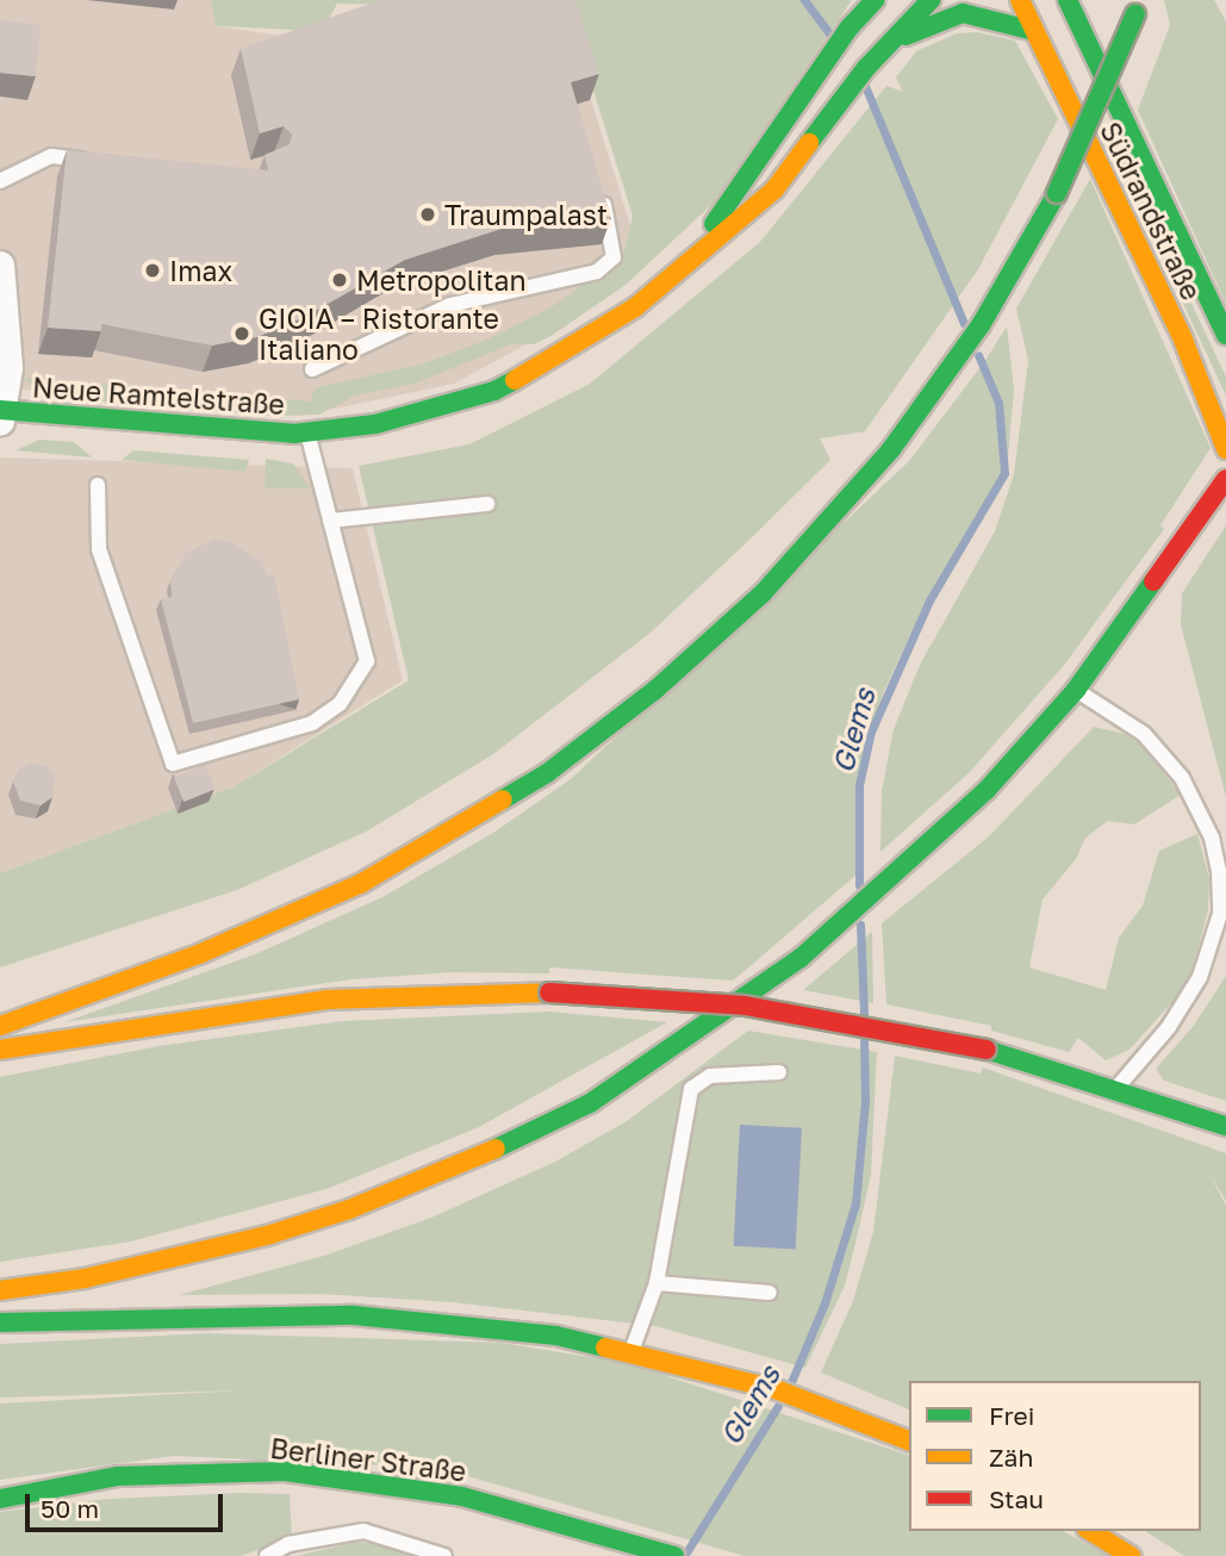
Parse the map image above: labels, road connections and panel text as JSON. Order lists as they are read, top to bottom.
{
  "streets": {
    "main road": ["Südrandstraße", "Neue Ramtelstraße", "Berliner Straße"]
  },
  "water": ["Glems"],
  "places": [
    "Traumpalast",
    "Imax",
    "Metropolitan",
    "GIOIA – Ristorante Italiano"
  ],
  "legend": ["Frei", "Zäh", "Stau"],
  "scale_bar": "50 m"
}
